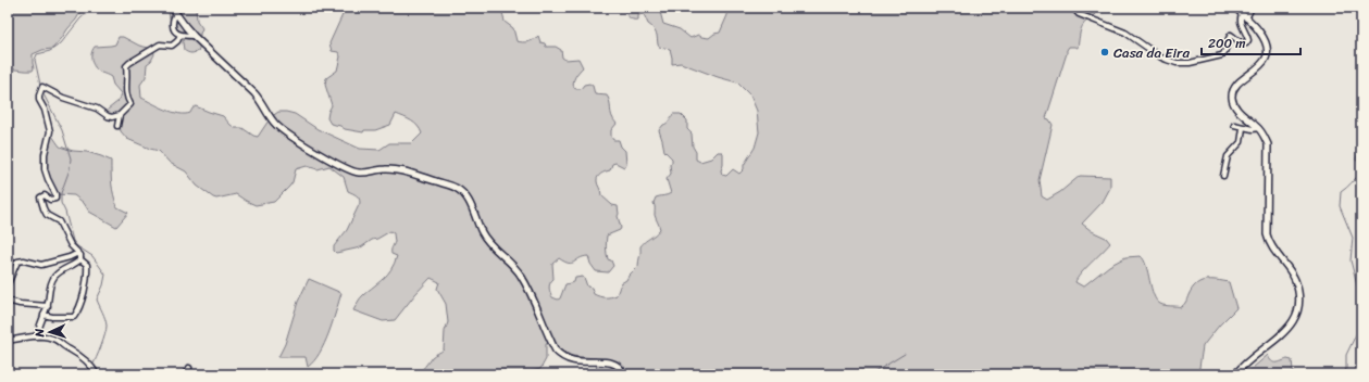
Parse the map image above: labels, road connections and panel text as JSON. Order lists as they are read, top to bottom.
{
  "places": ["Casa da Eira"],
  "scale_bar": "200 m",
  "north": "left"
}
